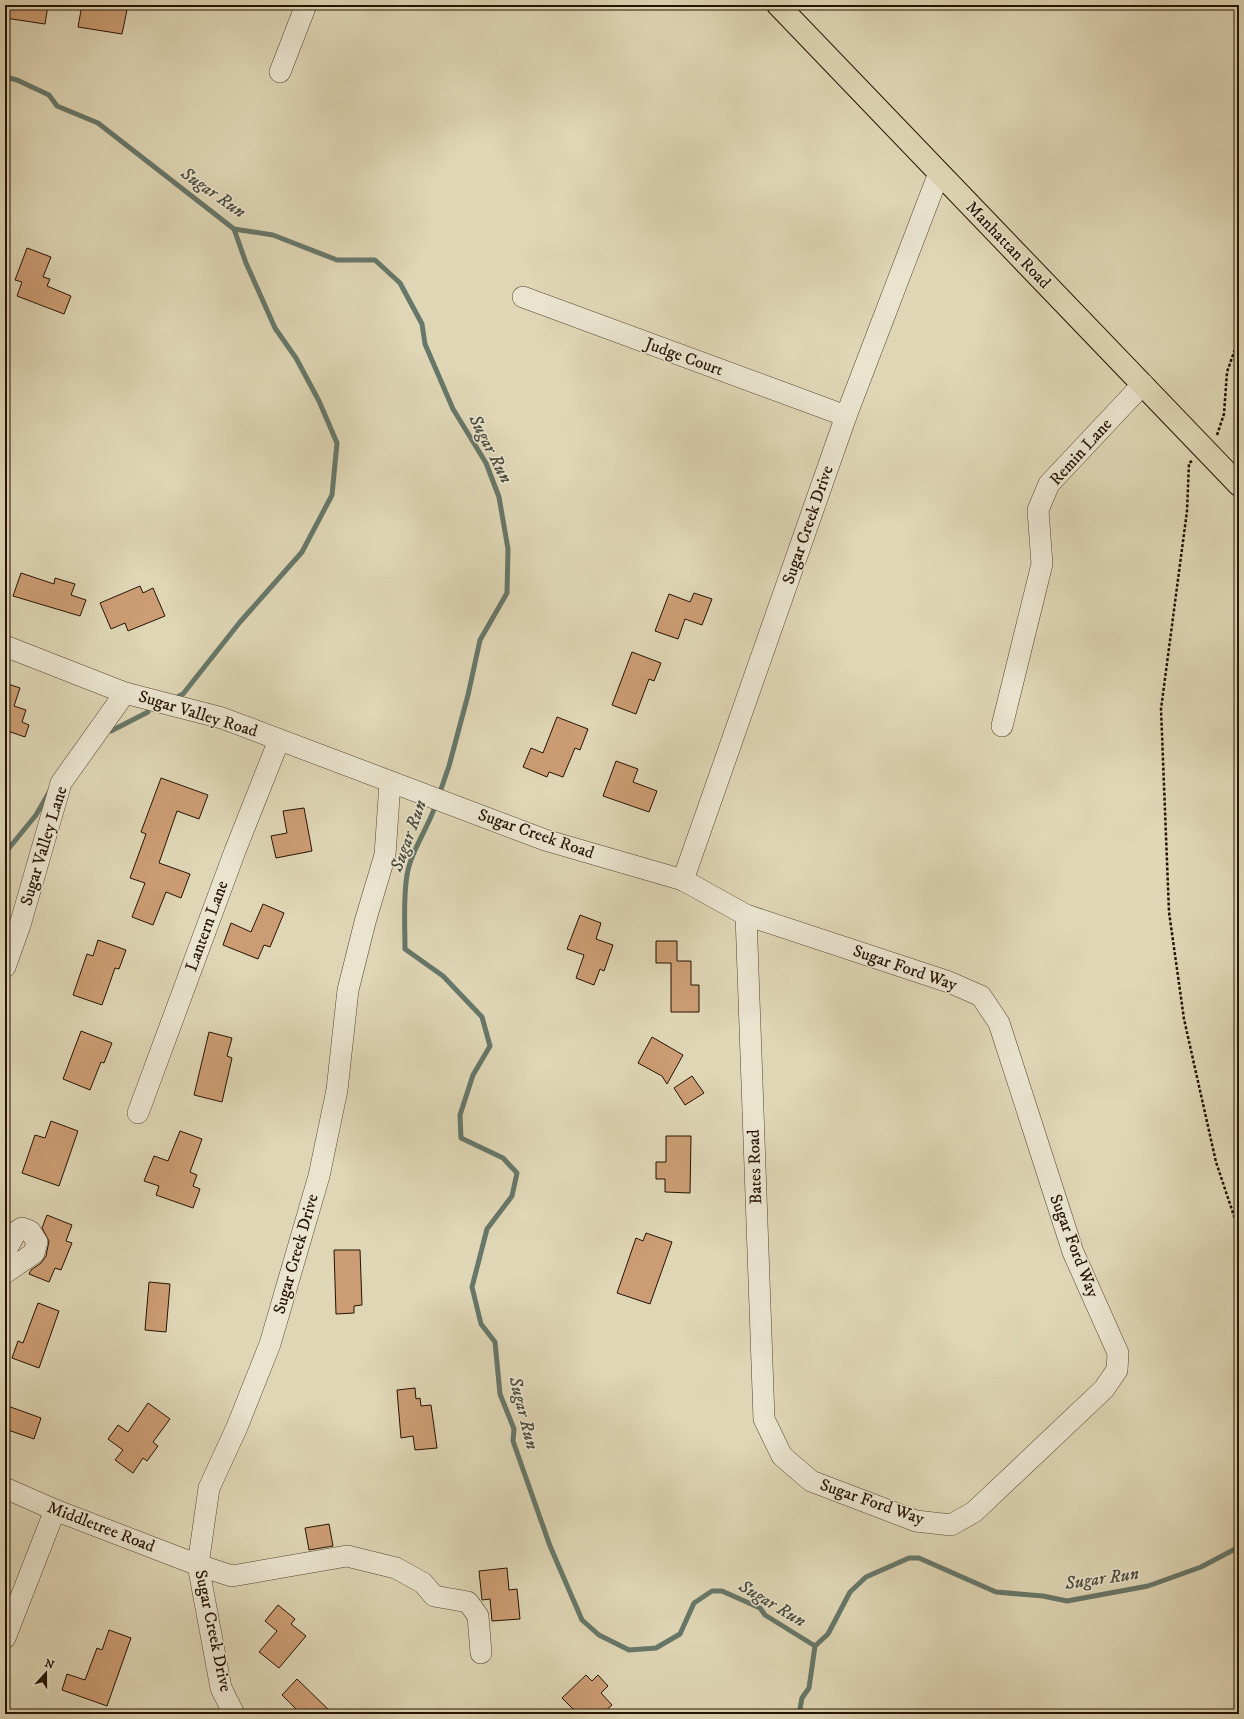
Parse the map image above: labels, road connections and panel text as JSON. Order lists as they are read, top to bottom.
{
  "streets": {
    "main road": ["Manhattan Road"],
    "street": [
      "Judge Court",
      "Remin Lane",
      "Sugar Creek Drive",
      "Sugar Valley Road",
      "Sugar Creek Road",
      "Sugar Valley Lane",
      "Lantern Lane",
      "Sugar Ford Way",
      "Bates Road",
      "Middletree Road"
    ]
  },
  "crossings": [
    ["Manhattan Road", "Remin Lane"],
    ["Manhattan Road", "Sugar Creek Drive"],
    ["Judge Court", "Sugar Creek Drive"],
    ["Sugar Creek Drive", "Sugar Valley Road"],
    ["Sugar Creek Drive", "Sugar Creek Road"],
    ["Sugar Creek Drive", "Sugar Ford Way"],
    ["Sugar Creek Drive", "Middletree Road"],
    ["Sugar Valley Road", "Sugar Creek Road"],
    ["Sugar Valley Road", "Sugar Valley Lane"],
    ["Sugar Valley Road", "Lantern Lane"],
    ["Sugar Creek Road", "Sugar Ford Way"],
    ["Sugar Ford Way", "Bates Road"]
  ],
  "water": ["Sugar Run"],
  "north": "top"
}
